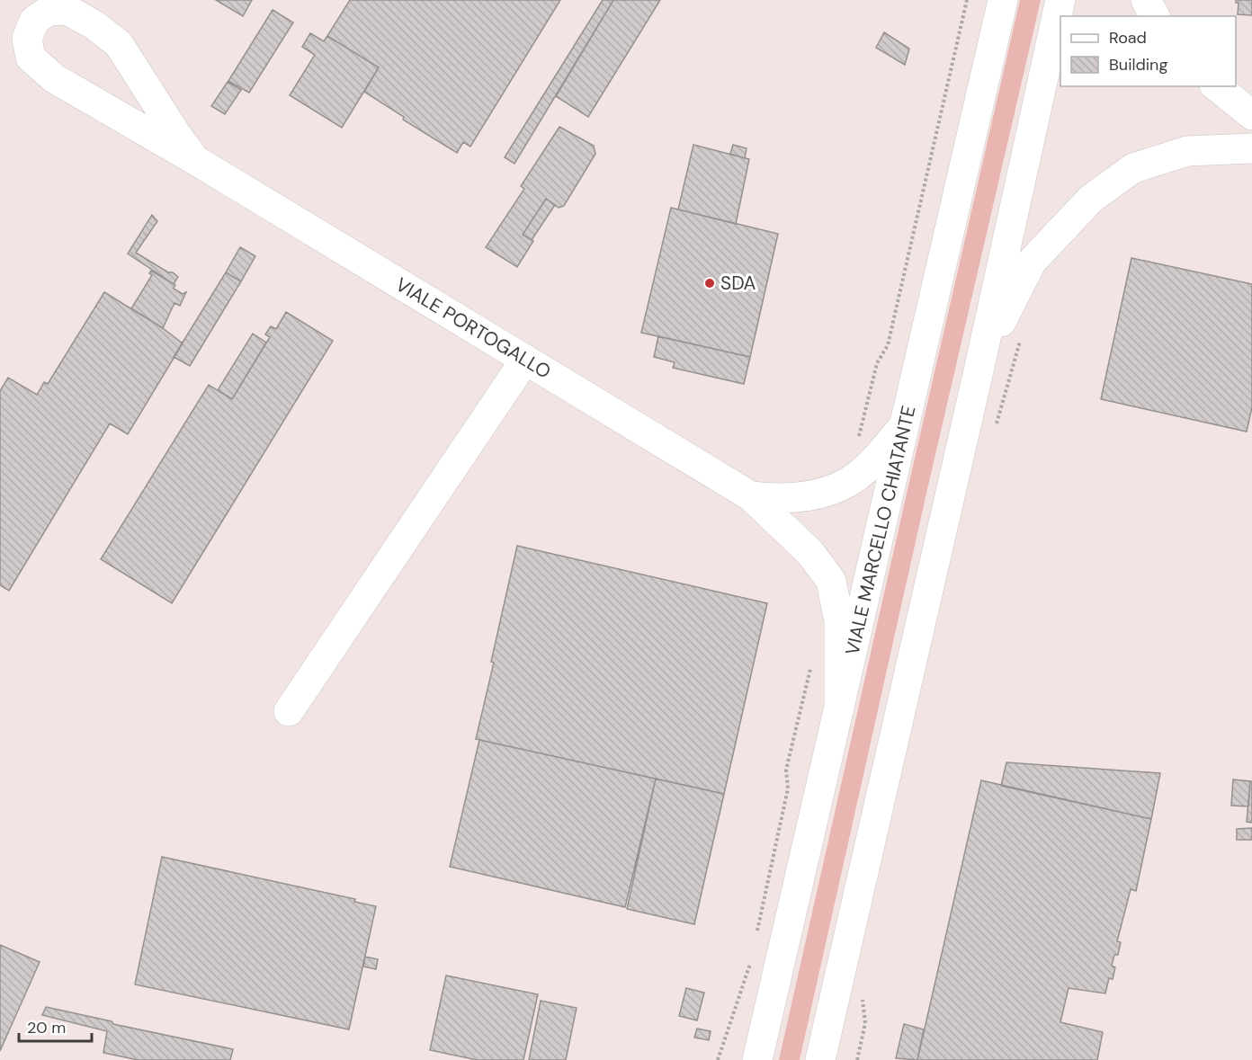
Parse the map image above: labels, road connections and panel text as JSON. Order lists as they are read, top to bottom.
{
  "streets": {
    "street": ["VIALE PORTOGALLO", "VIALE MARCELLO CHIATANTE"]
  },
  "crossings": [
    ["VIALE PORTOGALLO", "VIALE MARCELLO CHIATANTE"]
  ],
  "places": ["SDA"],
  "legend": ["Road", "Building"],
  "scale_bar": "20 m"
}
